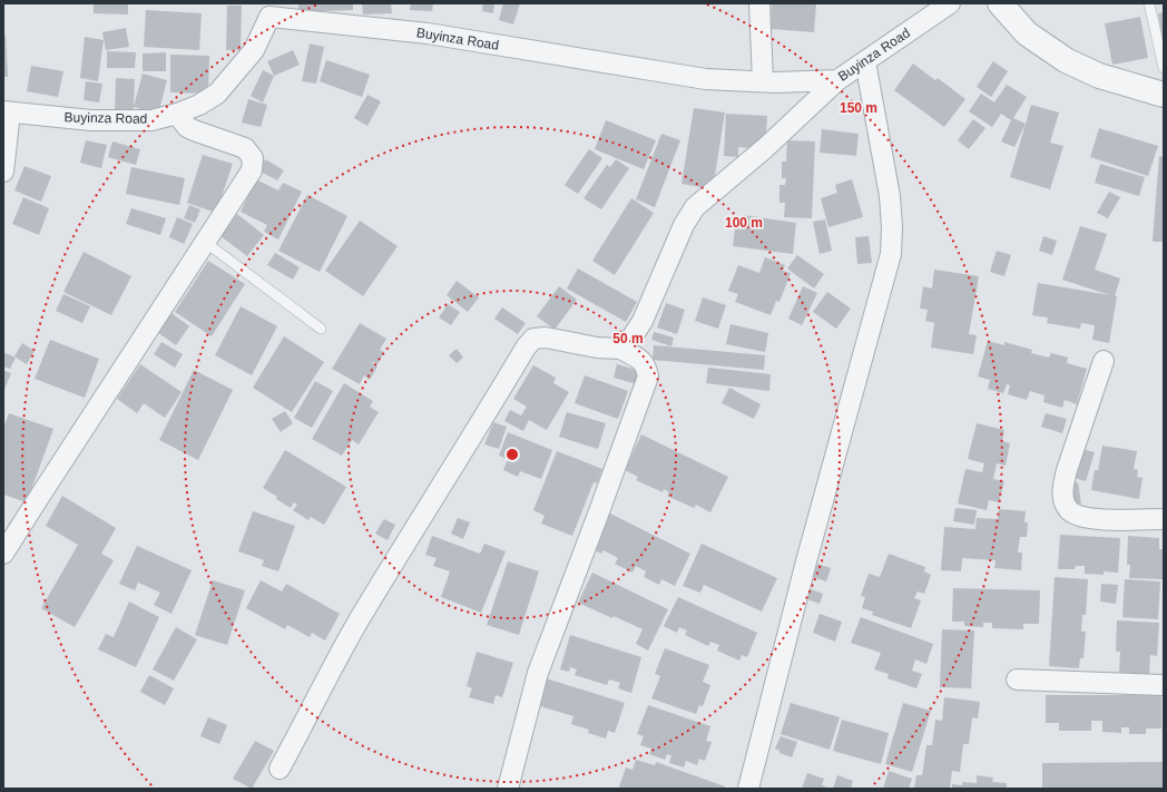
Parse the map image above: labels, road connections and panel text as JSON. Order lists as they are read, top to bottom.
{
  "streets": {
    "street": ["Buyinza Road"]
  },
  "rings": ["150 m", "100 m", "50 m"]
}
